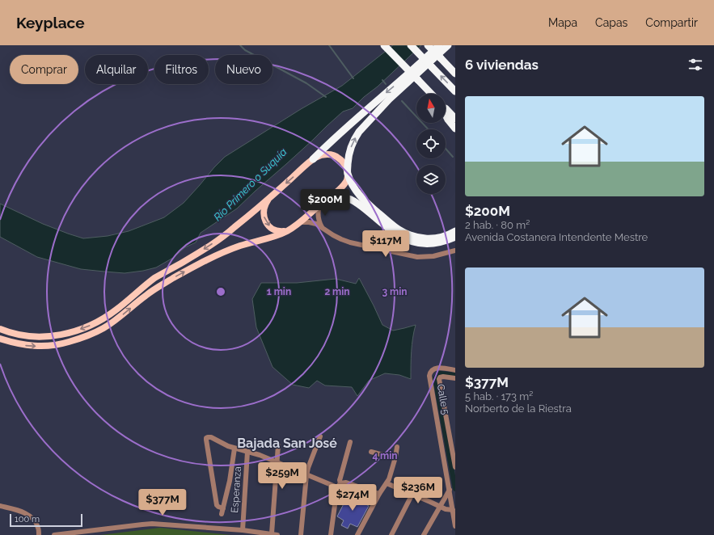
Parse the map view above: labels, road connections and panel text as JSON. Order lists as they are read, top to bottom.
{
  "streets": {
    "street": ["Calle 5", "Esperanza"]
  },
  "districts": ["Bajada San José"],
  "water": ["Río Primero o Suquía"],
  "scale_bar": "100 m",
  "north": "top",
  "page": {
    "header": "Keyplace",
    "nav": ["Mapa", "Capas", "Compartir"],
    "heading": "6 viviendas",
    "chip": [
      "Comprar",
      "Alquilar",
      "Filtros",
      "Nuevo"
    ],
    "list": [
      {
        "name": "$200M",
        "note": "2 hab. · 80 m² · Avenida Costanera Intendente Mestre"
      },
      {
        "name": "$377M",
        "note": "5 hab. · 173 m² · Norberto de la Riestra"
      }
    ],
    "price": [
      "$200M",
      "$117M",
      "$259M",
      "$236M",
      "$274M",
      "$377M"
    ],
    "scale": "100 m"
  },
  "rings": [
    "1 min",
    "2 min",
    "3 min",
    "4 min"
  ]
}
